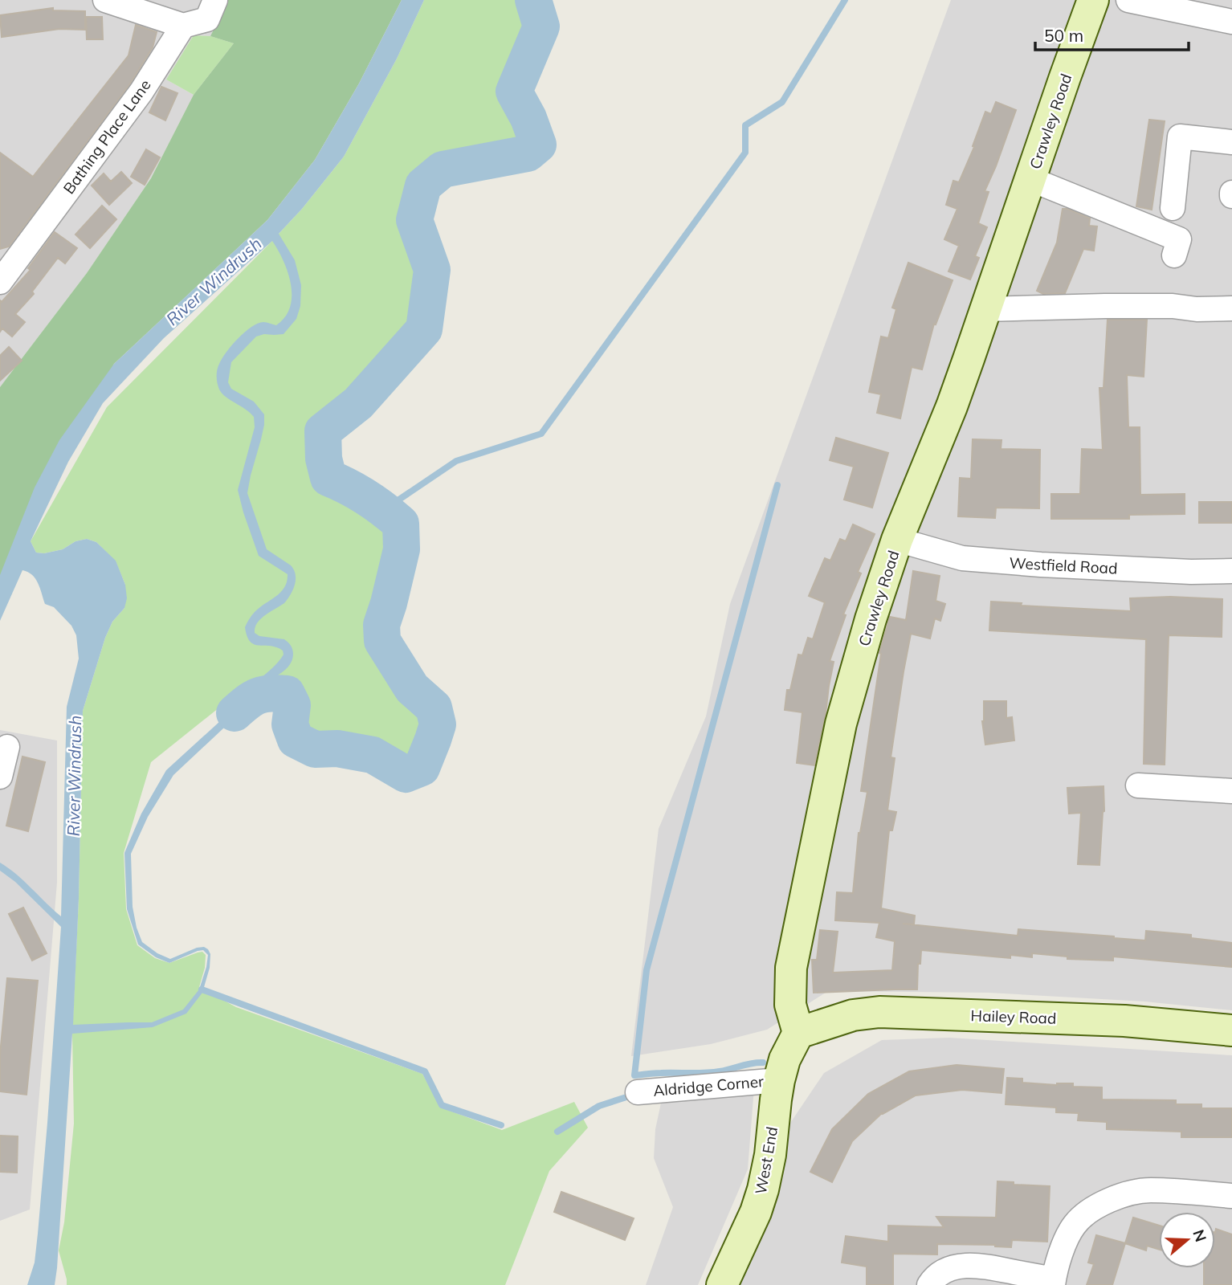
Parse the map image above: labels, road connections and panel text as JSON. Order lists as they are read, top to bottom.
{
  "streets": {
    "street": [
      "Crawley Road",
      "Bathing Place Lane",
      "Westfield Road",
      "Hailey Road",
      "Aldridge Corner",
      "West End"
    ]
  },
  "crossings": [
    ["Crawley Road", "Westfield Road"],
    ["Crawley Road", "Hailey Road"],
    ["Crawley Road", "West End"],
    ["Hailey Road", "West End"],
    ["Aldridge Corner", "West End"]
  ],
  "water": ["River Windrush"],
  "scale_bar": "50 m",
  "north": "right"
}
